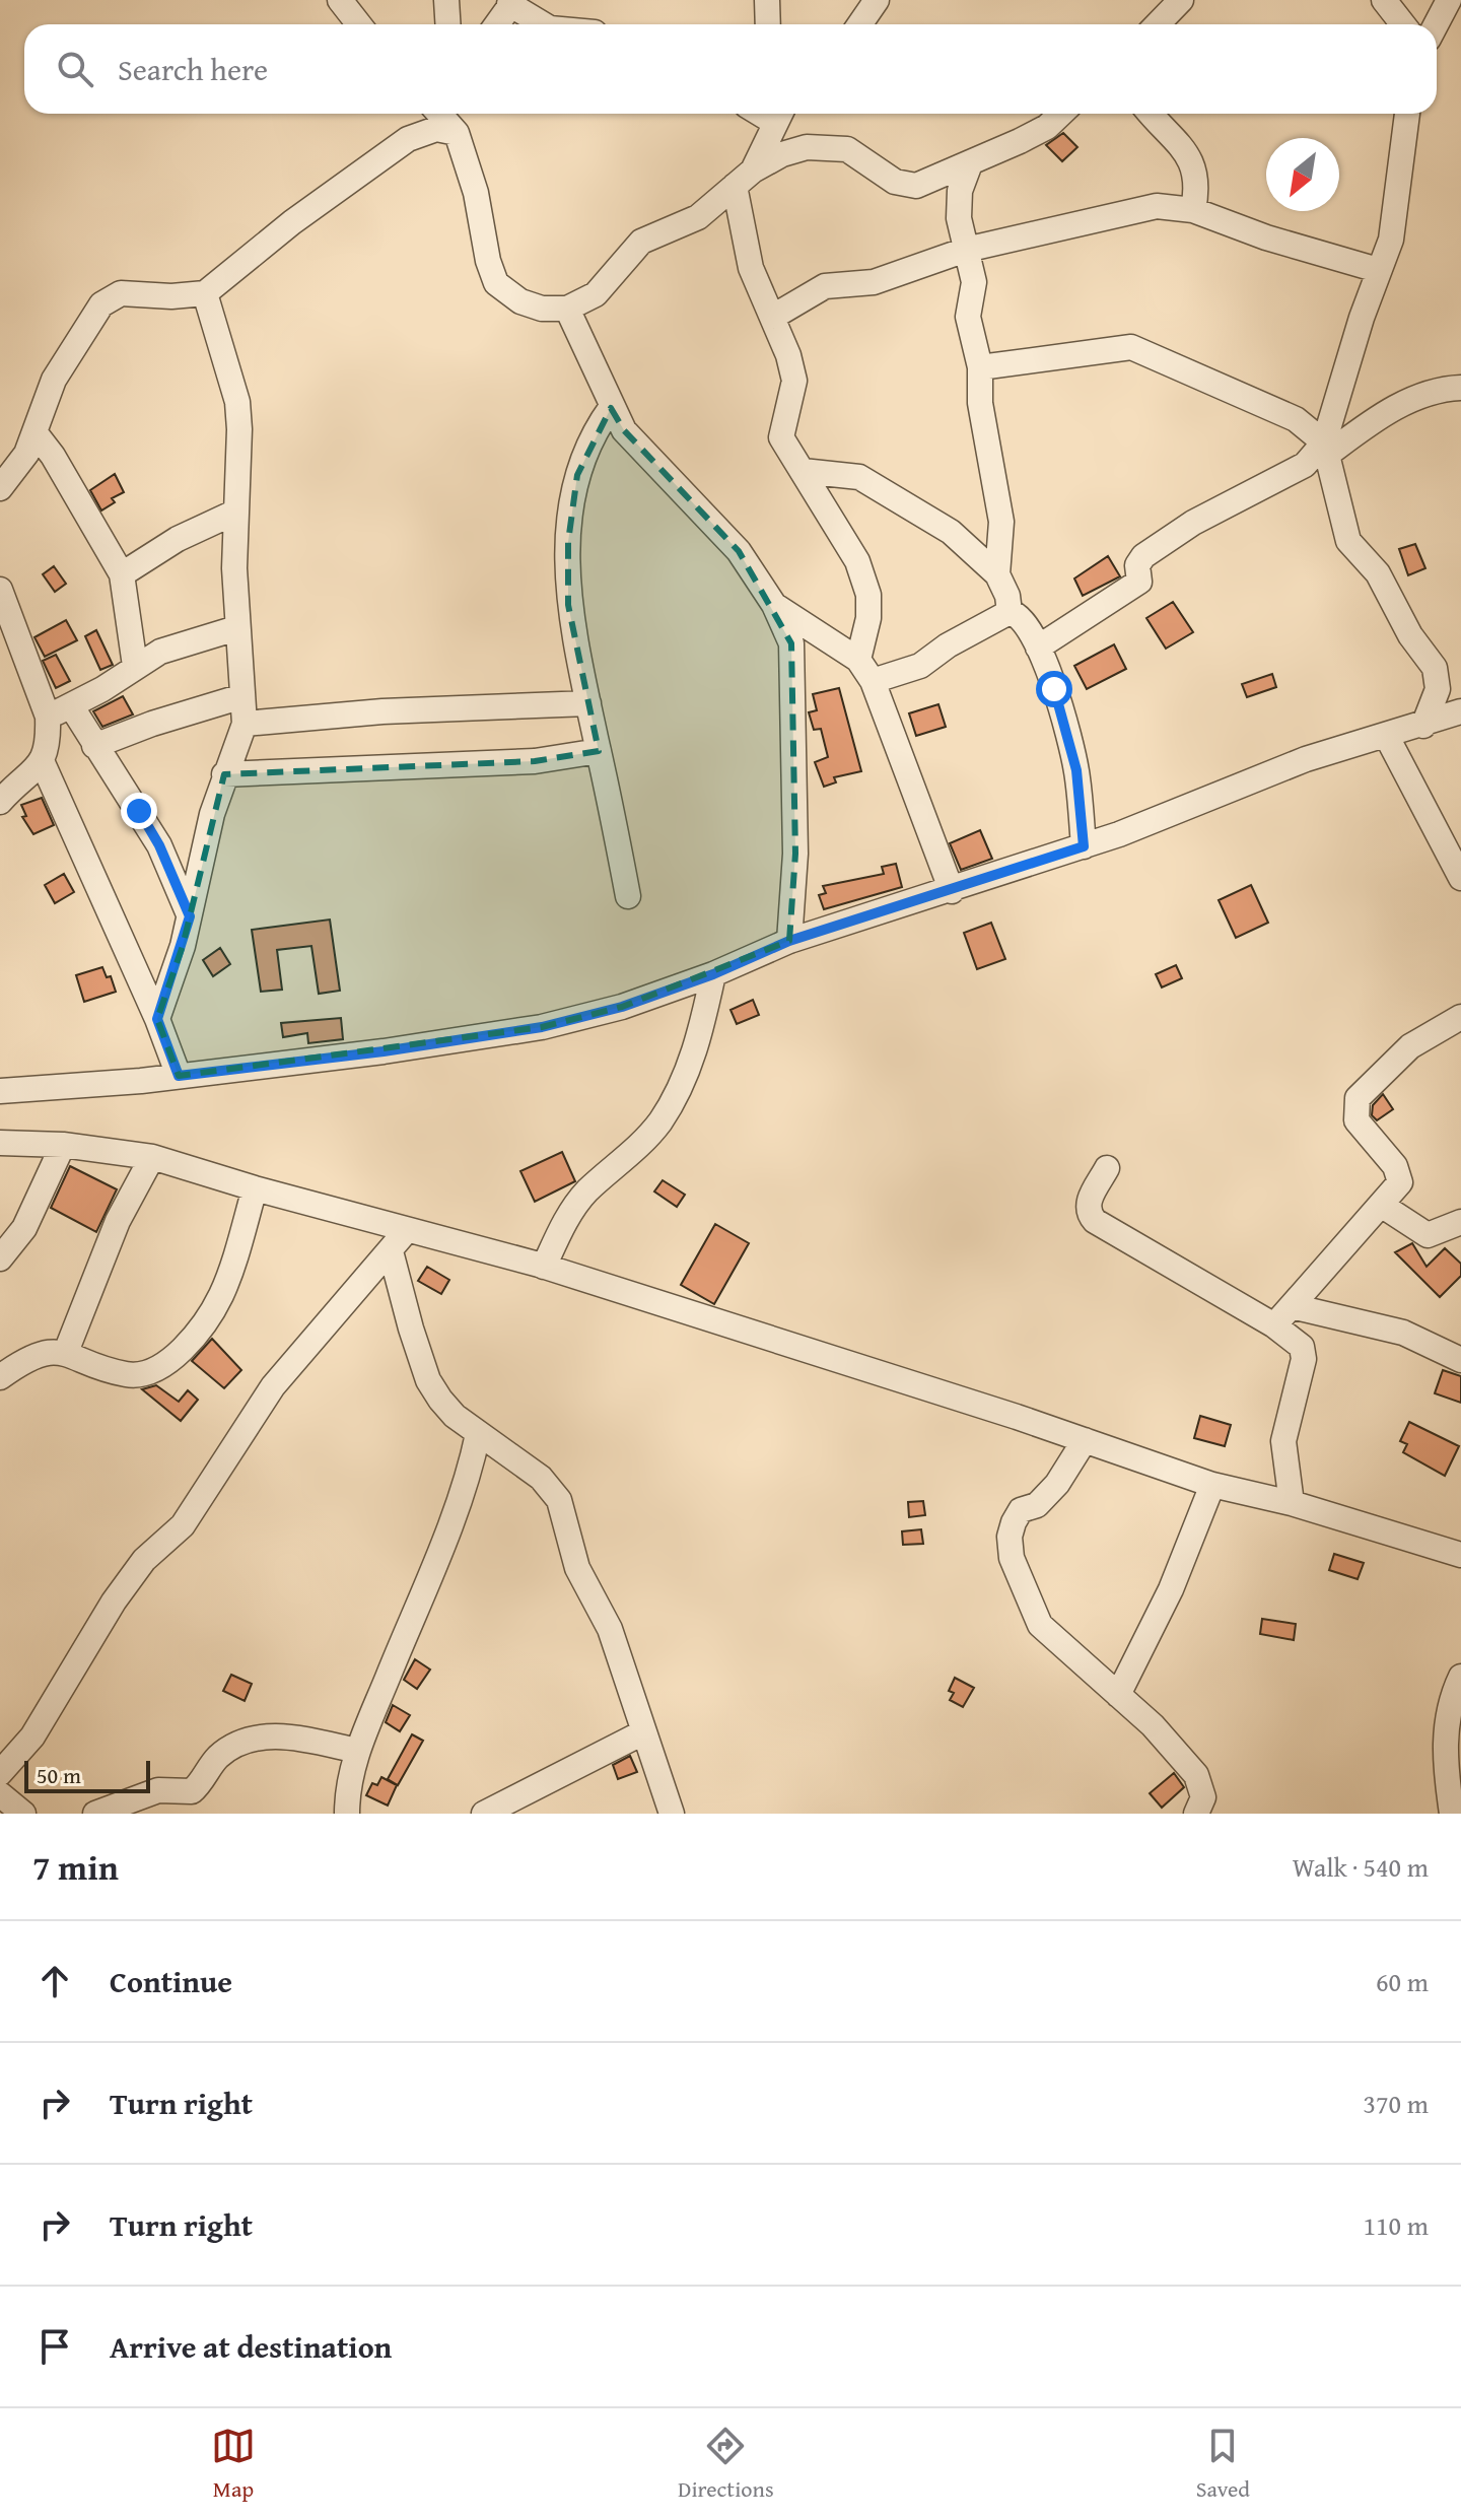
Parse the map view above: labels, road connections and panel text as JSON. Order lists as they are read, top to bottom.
{
  "scale_bar": "50 m",
  "north": "bottom left",
  "page": {
    "search": "Search here",
    "scale": "50 m",
    "heading": ["7 min", "Walk · 540 m"],
    "list": [
      ["Continue", "60 m"],
      ["Turn right", "370 m"],
      ["Turn right", "110 m"],
      "Arrive at destination"
    ],
    "nav": ["Map", "Directions", "Saved"]
  }
}
